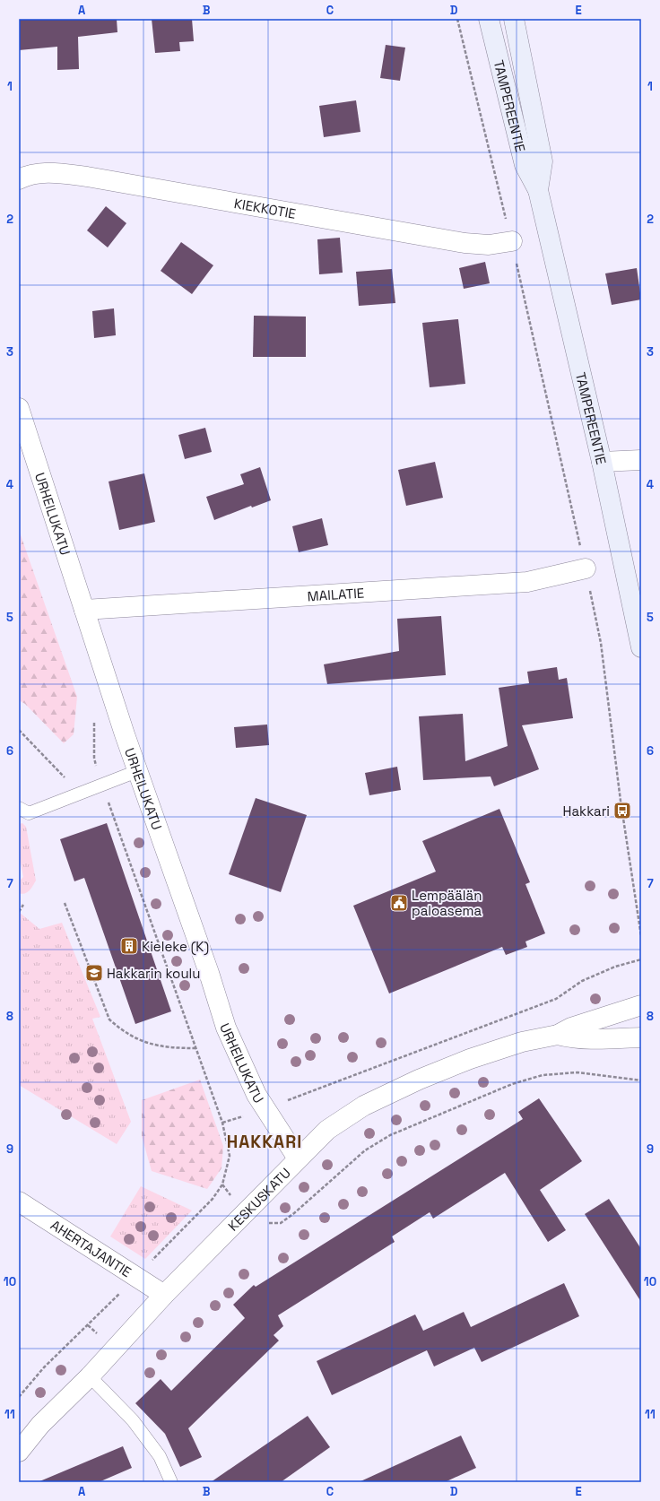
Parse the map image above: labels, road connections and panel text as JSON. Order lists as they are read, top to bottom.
{
  "streets": {
    "main road": ["TAMPEREENTIE"],
    "street": [
      "KIEKKOTIE",
      "URHEILUKATU",
      "MAILATIE",
      "KESKUSKATU",
      "AHERTAJANTIE"
    ]
  },
  "crossings": [
    ["URHEILUKATU", "MAILATIE"],
    ["URHEILUKATU", "KESKUSKATU"],
    ["KESKUSKATU", "AHERTAJANTIE"]
  ],
  "districts": ["HAKKARI"],
  "places": {
    "bus stop": ["Hakkari"],
    "public building": ["Lempäälän paloasema"],
    "building": ["Kieleke (K)"],
    "school or university": ["Hakkarin koulu"]
  },
  "grid": {
    "columns": [
      "A",
      "B",
      "C",
      "D",
      "E"
    ],
    "rows": [
      "1",
      "2",
      "3",
      "4",
      "5",
      "6",
      "7",
      "8",
      "9",
      "10",
      "11"
    ]
  }
}
